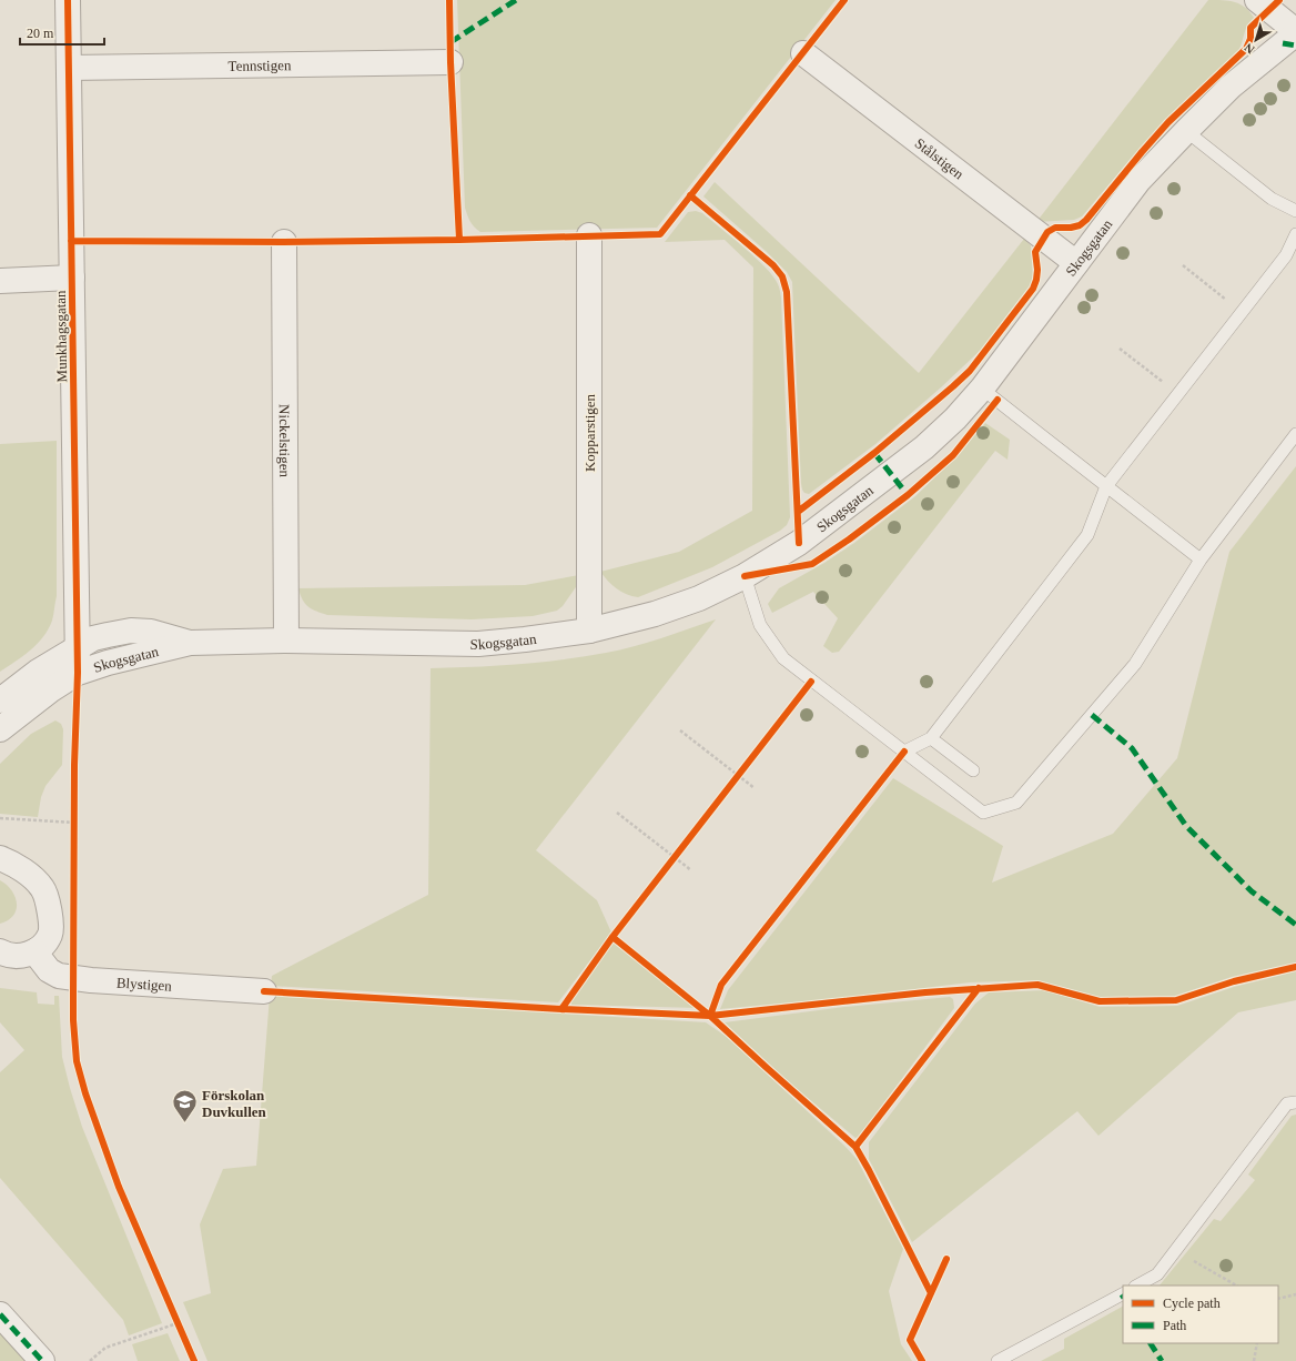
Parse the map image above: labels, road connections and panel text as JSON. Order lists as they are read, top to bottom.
{
  "streets": {
    "street": [
      "Tennstigen",
      "Stålstigen",
      "Skogsgatan",
      "Munkhagsgatan",
      "Kopparstigen",
      "Nickelstigen",
      "Blystigen"
    ]
  },
  "crossings": [
    ["Tennstigen", "Munkhagsgatan"],
    ["Stålstigen", "Skogsgatan"],
    ["Skogsgatan", "Munkhagsgatan"],
    ["Skogsgatan", "Kopparstigen"],
    ["Skogsgatan", "Nickelstigen"]
  ],
  "places": {
    "school or university": ["Förskolan Duvkullen"]
  },
  "legend": ["Cycle path", "Path"],
  "scale_bar": "20 m",
  "north": "bottom left"
}
